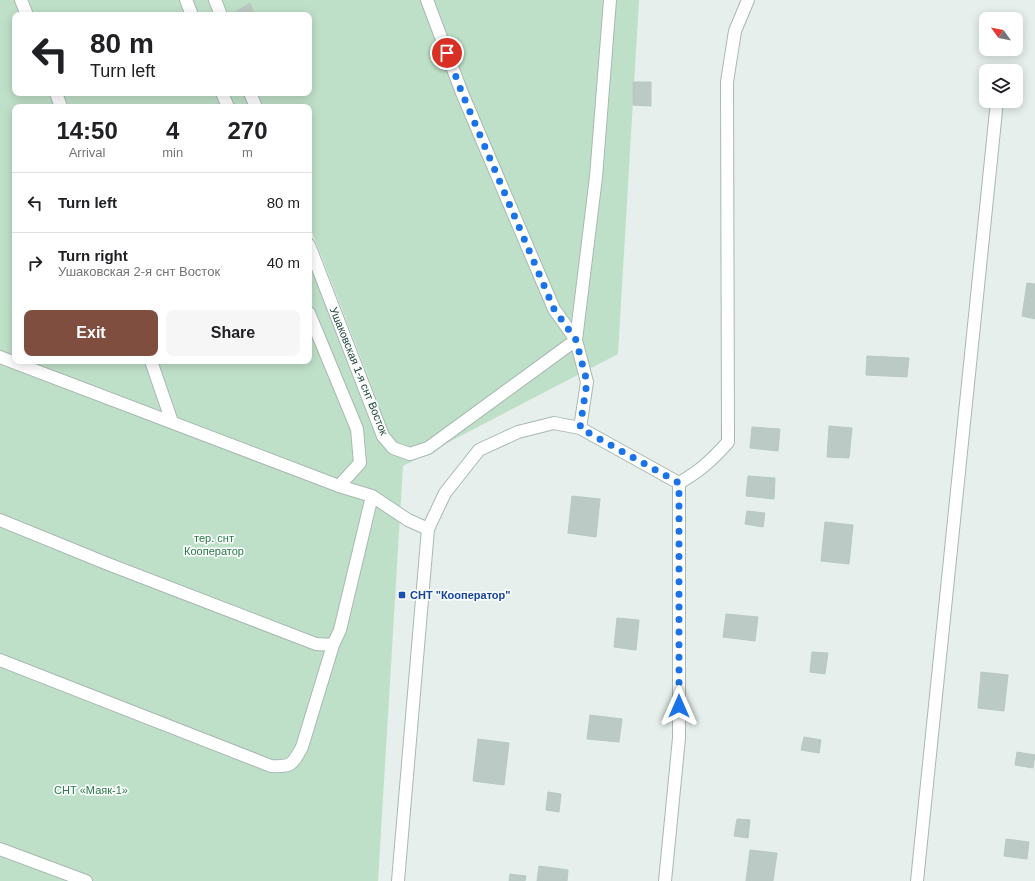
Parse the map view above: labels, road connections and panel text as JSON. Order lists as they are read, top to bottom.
{
  "streets": {
    "street": ["Ушаковская 1-я снт Восток"]
  },
  "parks": ["тер. снт Кооператор", "СНТ «Маяк-1»"],
  "places": {
    "transit": ["СНТ \"Кооператор\""]
  },
  "north": "top left",
  "page": {
    "turn": ["80 m", "Turn left"],
    "eta": [
      "14:50",
      "Arrival",
      "4",
      "min",
      "270",
      "m"
    ],
    "list": [
      {
        "name": "Turn left",
        "value": "80 m"
      },
      {
        "name": "Turn right",
        "note": "Ушаковская 2-я снт Восток",
        "value": "40 m"
      }
    ],
    "buttons": ["Exit", "Share"]
  }
}
